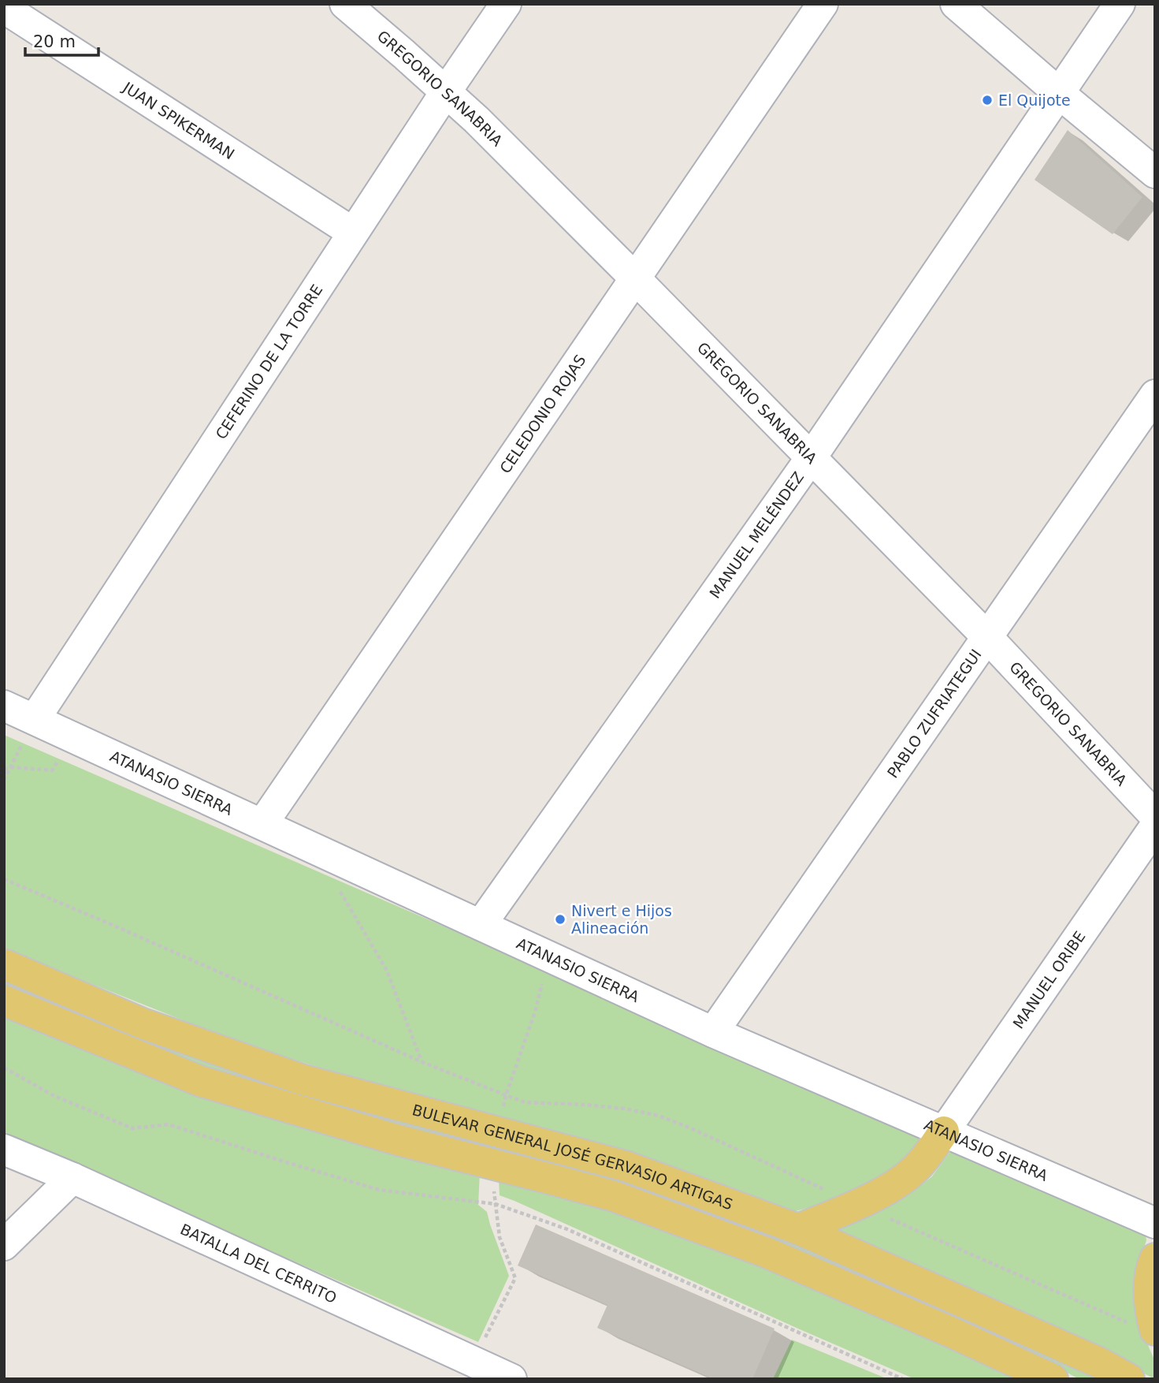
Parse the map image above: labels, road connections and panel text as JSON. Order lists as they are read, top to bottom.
{
  "streets": {
    "main road": ["BULEVAR GENERAL JOSÉ GERVASIO ARTIGAS"],
    "street": [
      "GREGORIO SANABRIA",
      "JUAN SPIKERMAN",
      "CEFERINO DE LA TORRE",
      "CELEDONIO ROJAS",
      "MANUEL MELÉNDEZ",
      "PABLO ZUFRIATEGUI",
      "ATANASIO SIERRA",
      "MANUEL ORIBE",
      "BATALLA DEL CERRITO"
    ]
  },
  "crossings": [
    ["GREGORIO SANABRIA", "CEFERINO DE LA TORRE"],
    ["GREGORIO SANABRIA", "CELEDONIO ROJAS"],
    ["GREGORIO SANABRIA", "MANUEL MELÉNDEZ"],
    ["GREGORIO SANABRIA", "PABLO ZUFRIATEGUI"],
    ["JUAN SPIKERMAN", "CEFERINO DE LA TORRE"],
    ["CEFERINO DE LA TORRE", "ATANASIO SIERRA"],
    ["CELEDONIO ROJAS", "ATANASIO SIERRA"],
    ["MANUEL MELÉNDEZ", "ATANASIO SIERRA"],
    ["PABLO ZUFRIATEGUI", "ATANASIO SIERRA"],
    ["ATANASIO SIERRA", "MANUEL ORIBE"]
  ],
  "places": ["El Quijote", "Nivert e Hijos Alineación"],
  "scale_bar": "20 m"
}
